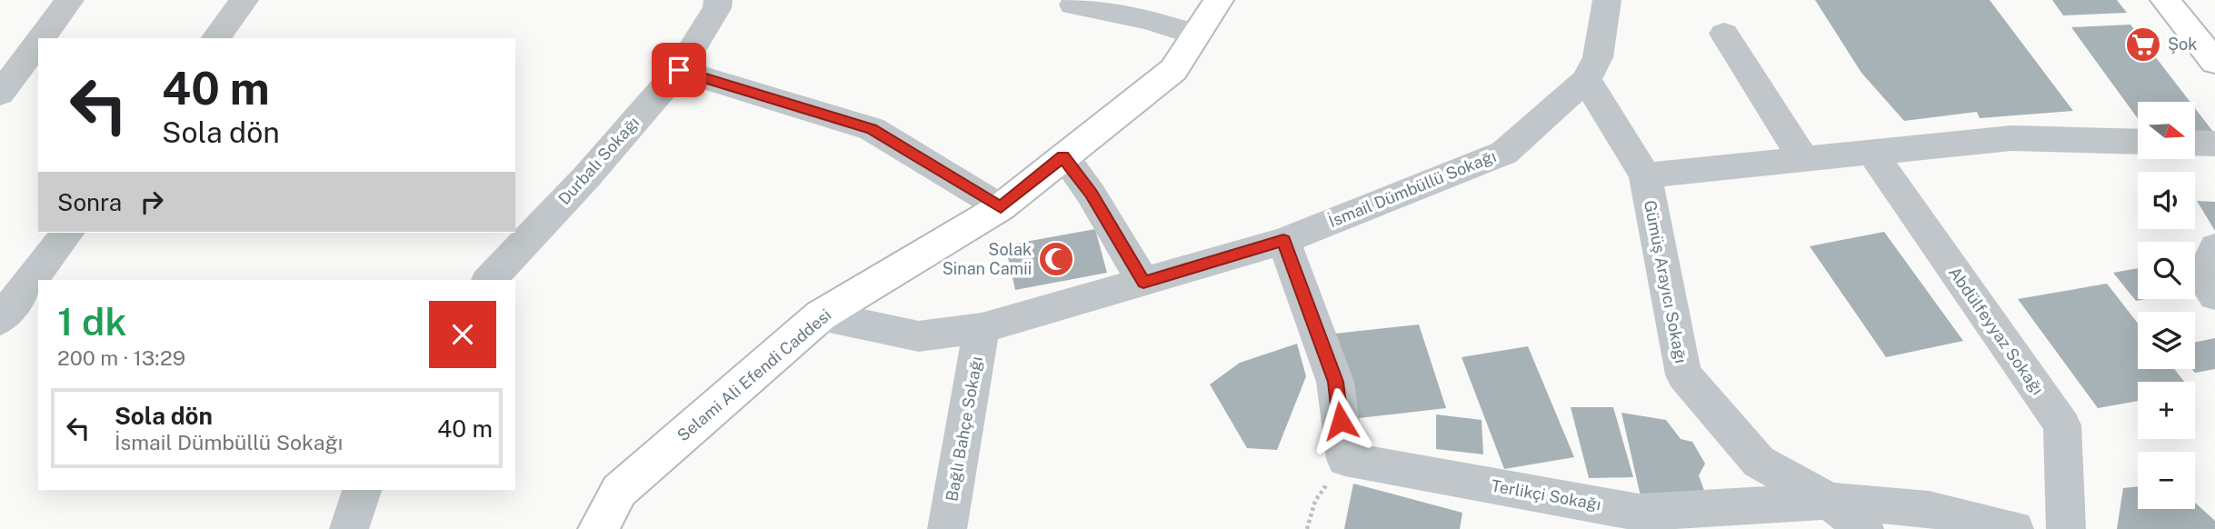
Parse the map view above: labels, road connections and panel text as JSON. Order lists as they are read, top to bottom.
{
  "streets": {
    "street": [
      "Durbalı Sokağı",
      "İsmail Dümbüllü Sokağı",
      "Gümüş Arayıcı Sokağı",
      "Abdülfeyyaz Sokağı",
      "Selami Ali Efendi Caddesi",
      "Bağlı Bahçe Sokağı",
      "Terlikçi Sokağı"
    ]
  },
  "crossings": [
    ["İsmail Dümbüllü Sokağı", "Gümüş Arayıcı Sokağı"],
    ["İsmail Dümbüllü Sokağı", "Selami Ali Efendi Caddesi"],
    ["İsmail Dümbüllü Sokağı", "Bağlı Bahçe Sokağı"],
    ["Gümüş Arayıcı Sokağı", "Terlikçi Sokağı"]
  ],
  "places": {
    "supermarket": ["Şok"],
    "mosque": ["Solak Sinan Camii"]
  },
  "north": "right",
  "page": {
    "turn": ["40 m", "Sola dön"],
    "map_buttons": ["+", "−"],
    "then": "Sonra",
    "heading": ["1 dk", "200 m · 13:29"],
    "list": [
      {
        "name": "Sola dön",
        "note": "İsmail Dümbüllü Sokağı",
        "value": "40 m"
      }
    ]
  }
}
